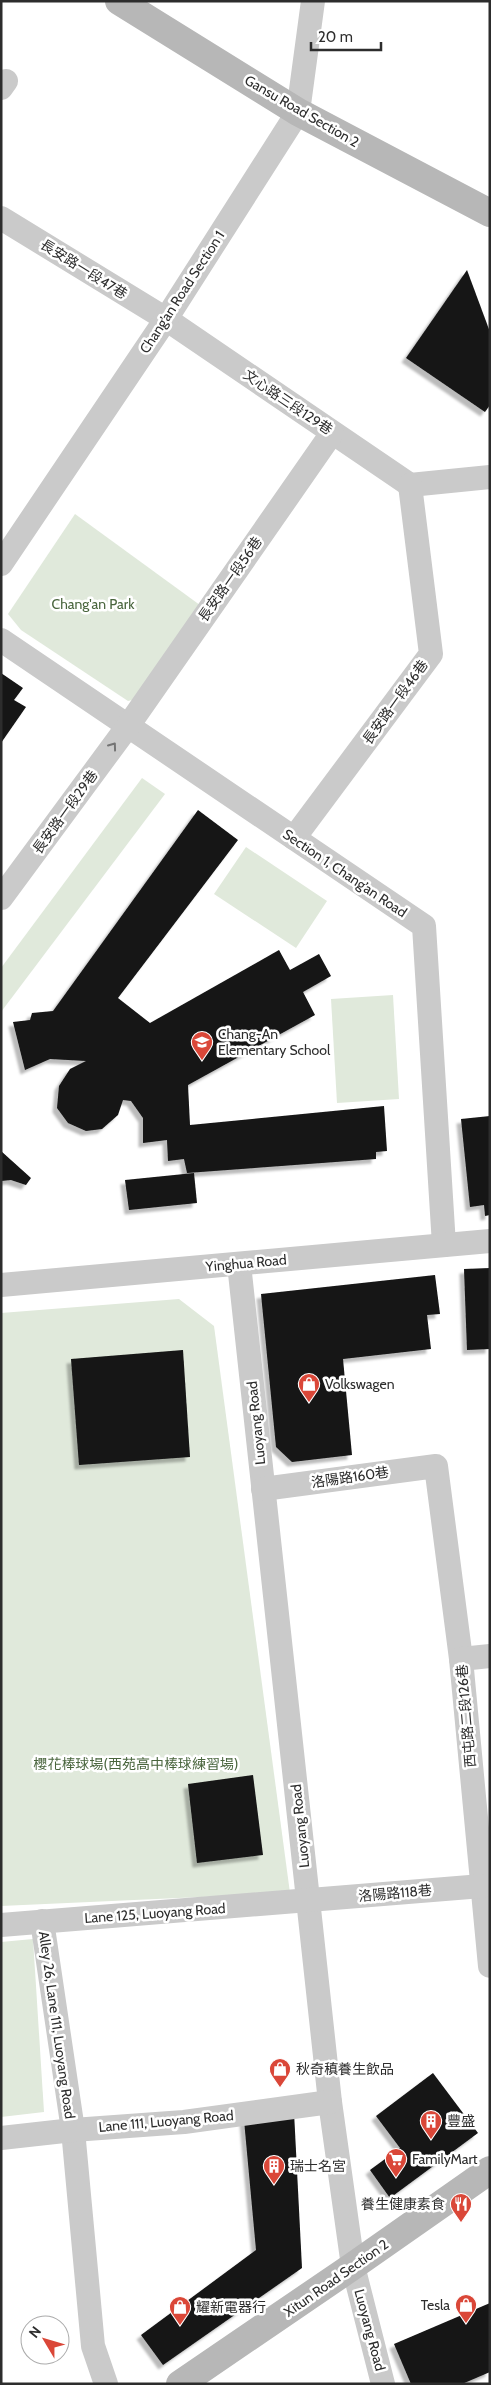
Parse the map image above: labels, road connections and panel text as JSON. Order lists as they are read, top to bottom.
{
  "streets": {
    "street": [
      "Gansu Road Section 2",
      "長安路一段47巷",
      "Chang’an Road Section 1",
      "文心路三段129巷",
      "長安路一段56巷",
      "長安路一段46巷",
      "長安路一段29巷",
      "Section 1, Chang’an Road",
      "Yinghua Road",
      "Luoyang Road",
      "洛陽路160巷",
      "西屯路二段126巷",
      "洛陽路118巷",
      "Lane 125, Luoyang Road",
      "Alley 26, Lane 111, Luoyang Road",
      "Lane 111, Luoyang Road",
      "Xitun Road Section 2"
    ]
  },
  "crossings": [
    ["Gansu Road Section 2", "Chang’an Road Section 1"],
    ["長安路一段47巷", "Chang’an Road Section 1"],
    ["長安路一段47巷", "文心路三段129巷"],
    ["Chang’an Road Section 1", "文心路三段129巷"],
    ["文心路三段129巷", "長安路一段56巷"],
    ["文心路三段129巷", "長安路一段46巷"],
    ["長安路一段56巷", "長安路一段29巷"],
    ["長安路一段56巷", "Section 1, Chang’an Road"],
    ["長安路一段46巷", "Section 1, Chang’an Road"],
    ["長安路一段29巷", "Section 1, Chang’an Road"],
    ["Section 1, Chang’an Road", "Yinghua Road"],
    ["Yinghua Road", "Luoyang Road"],
    ["Luoyang Road", "洛陽路160巷"],
    ["Luoyang Road", "洛陽路118巷"],
    ["Luoyang Road", "Lane 125, Luoyang Road"],
    ["Luoyang Road", "Lane 111, Luoyang Road"],
    ["Luoyang Road", "Xitun Road Section 2"],
    ["洛陽路160巷", "西屯路二段126巷"],
    ["西屯路二段126巷", "洛陽路118巷"],
    ["洛陽路118巷", "Lane 125, Luoyang Road"],
    ["Lane 125, Luoyang Road", "Alley 26, Lane 111, Luoyang Road"],
    ["Alley 26, Lane 111, Luoyang Road", "Lane 111, Luoyang Road"]
  ],
  "one_way": ["長安路一段29巷"],
  "parks": ["Chang'an Park", "櫻花棒球場(西苑高中棒球練習場)"],
  "places": {
    "school or university": ["Chang-An Elementary School"],
    "shop": [
      "Volkswagen",
      "秋奇稹養生飲品",
      "Tesla",
      "耀新電器行"
    ],
    "building": ["豐盛", "瑞士名宮"],
    "supermarket": ["FamilyMart"],
    "restaurant": ["養生健康素食"]
  },
  "scale_bar": "20 m",
  "north": "top left"
}
